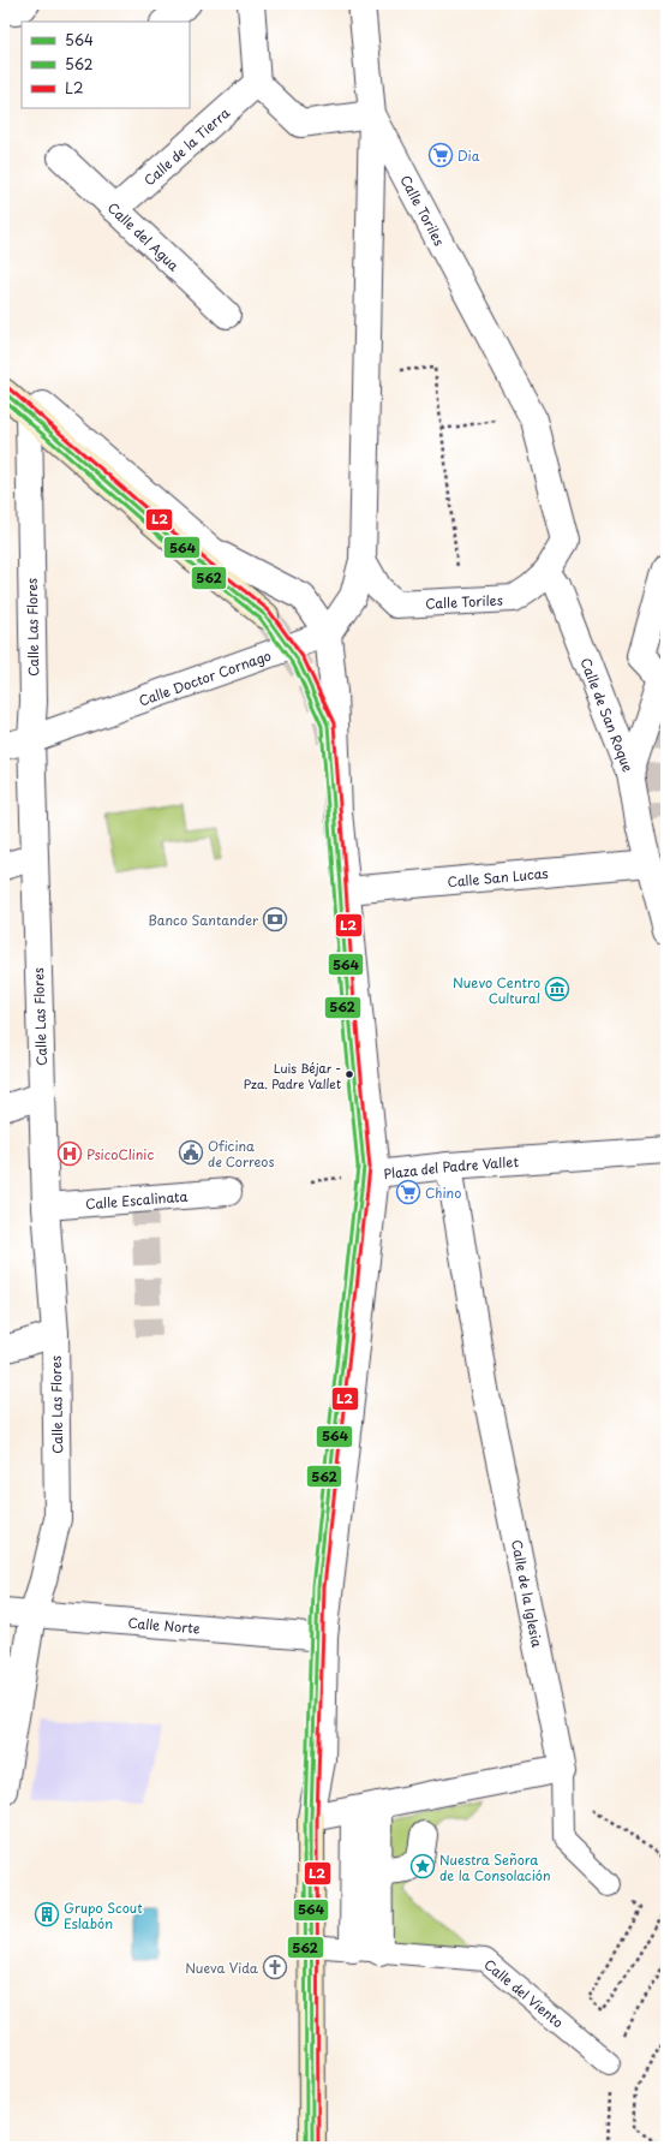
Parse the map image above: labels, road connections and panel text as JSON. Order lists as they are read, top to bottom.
{
  "streets": {
    "street": [
      "Calle de la Tierra",
      "Calle Toriles",
      "Calle del Agua",
      "Calle Las Flores",
      "Calle Doctor Cornago",
      "Calle de San Roque",
      "Calle San Lucas",
      "Plaza del Padre Vallet",
      "Calle Escalinata",
      "Calle de la Iglesia",
      "Calle Norte"
    ],
    "lane": ["Calle del Viento"]
  },
  "crossings": [
    ["Calle de la Tierra", "Calle del Agua"],
    ["Calle Toriles", "Calle de San Roque"],
    ["Calle Las Flores", "Calle Doctor Cornago"],
    ["Calle Las Flores", "Calle Escalinata"],
    ["Calle Las Flores", "Calle Norte"],
    ["Calle Doctor Cornago", "Plaza del Padre Vallet"],
    ["Calle de San Roque", "Calle San Lucas"],
    ["Calle San Lucas", "Plaza del Padre Vallet"],
    ["Plaza del Padre Vallet", "Calle de la Iglesia"]
  ],
  "places": {
    "supermarket": ["Dia", "Chino"],
    "bank": ["Banco Santander"],
    "museum": ["Nuevo Centro Cultural"],
    "other": ["Luis Béjar - Pza. Padre Vallet"],
    "public building": ["Oficina de Correos"],
    "hospital": ["PsicoClinic"],
    "place": ["Nuestra Señora de la Consolación"],
    "building": ["Grupo Scout Eslabón"],
    "church": ["Nueva Vida"]
  },
  "lines": ["transit line L2", "transit line 564", "transit line 562"],
  "legend": ["564", "562", "L2"]
}
